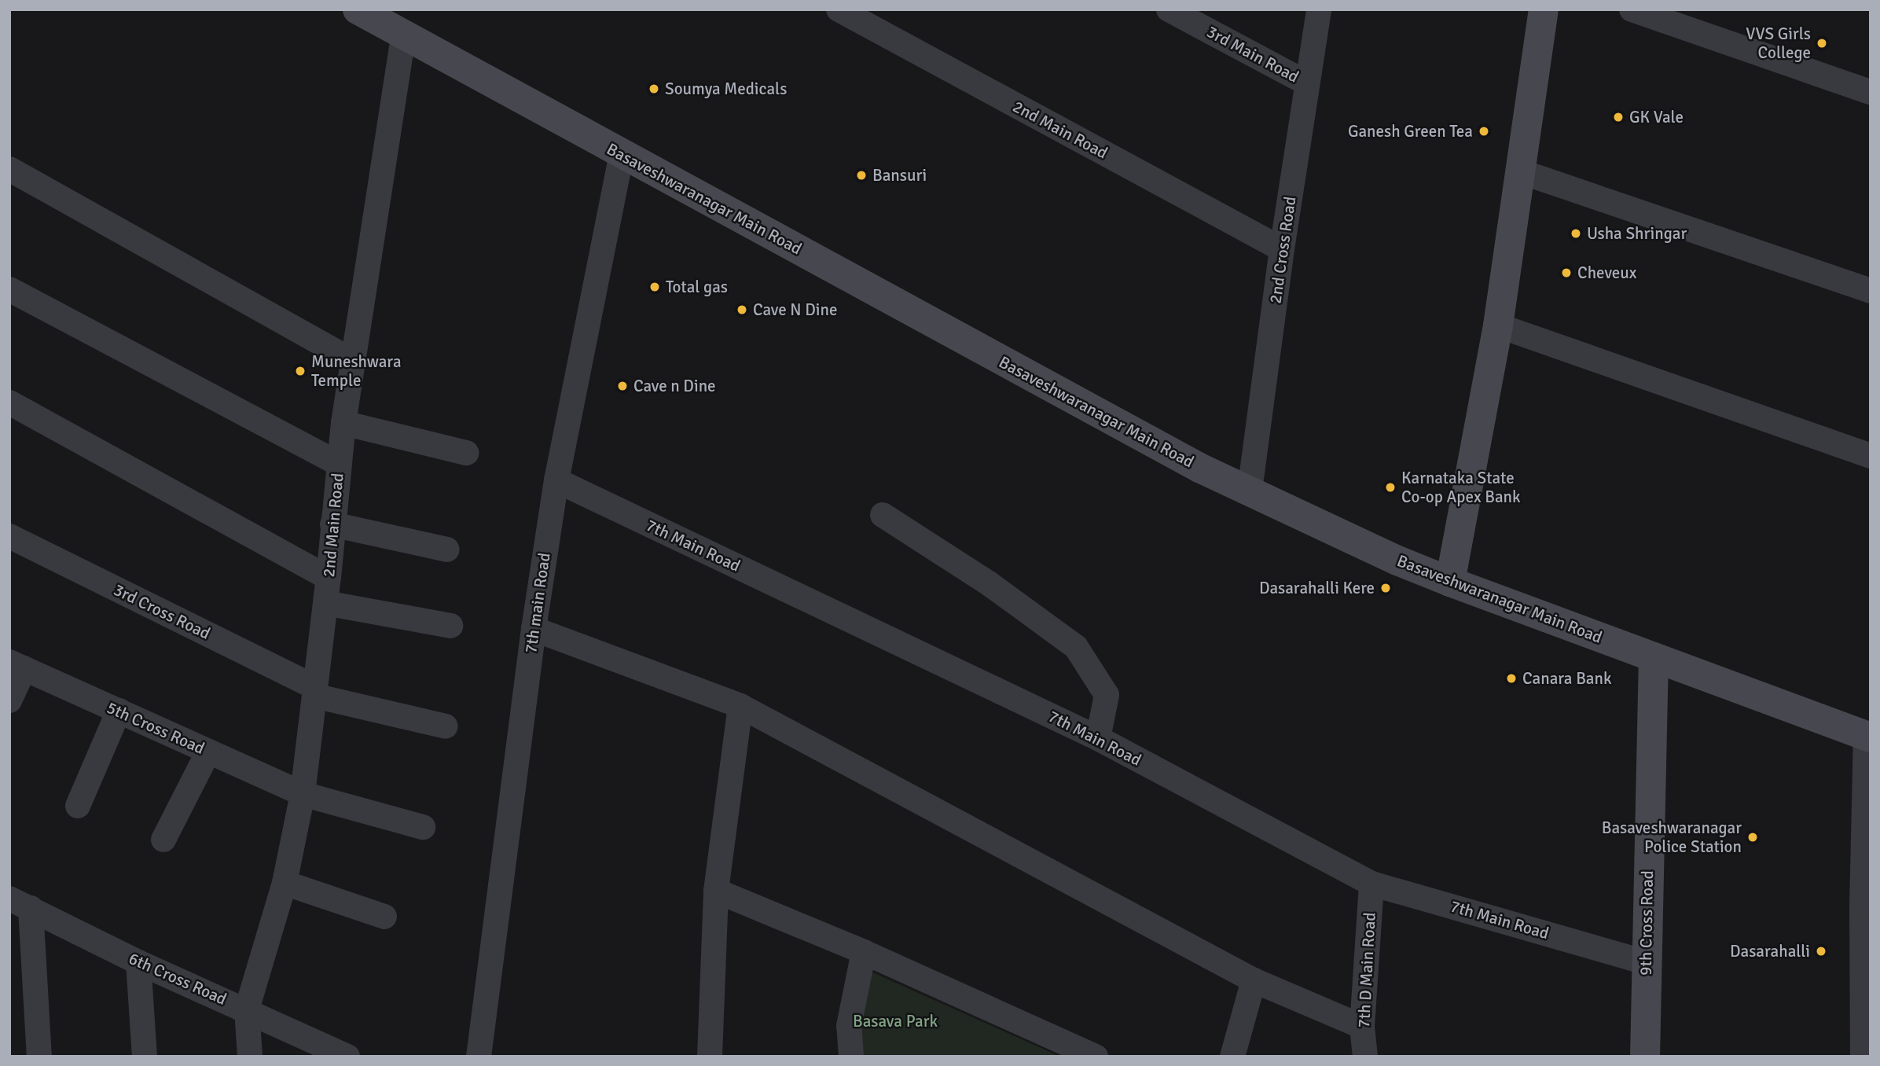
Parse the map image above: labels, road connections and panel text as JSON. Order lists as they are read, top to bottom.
{
  "streets": {
    "main road": ["Basaveshwaranagar Main Road", "9th Cross Road"],
    "street": [
      "3rd Main Road",
      "2nd Main Road",
      "2nd Cross Road",
      "7th Main Road",
      "7th main Road",
      "3rd Cross Road",
      "5th Cross Road",
      "7th D Main Road",
      "6th Cross Road"
    ]
  },
  "crossings": [
    ["3rd Main Road", "2nd Cross Road"],
    ["2nd Main Road", "Basaveshwaranagar Main Road"],
    ["2nd Main Road", "2nd Cross Road"],
    ["2nd Main Road", "3rd Cross Road"],
    ["2nd Main Road", "5th Cross Road"],
    ["2nd Main Road", "6th Cross Road"],
    ["Basaveshwaranagar Main Road", "2nd Cross Road"],
    ["Basaveshwaranagar Main Road", "7th main Road"],
    ["Basaveshwaranagar Main Road", "9th Cross Road"],
    ["7th Main Road", "7th main Road"],
    ["7th Main Road", "9th Cross Road"],
    ["7th Main Road", "7th D Main Road"]
  ],
  "parks": ["Basava Park"],
  "places": [
    "VVS Girls College",
    "Soumya Medicals",
    "GK Vale",
    "Ganesh Green Tea",
    "Bansuri",
    "Usha Shringar",
    "Cheveux",
    "Total gas",
    "Cave N Dine",
    "Muneshwara Temple",
    "Cave n Dine",
    "Karnataka State Co-op Apex Bank",
    "Dasarahalli Kere",
    "Canara Bank",
    "Basaveshwaranagar Police Station",
    "Dasarahalli"
  ]
}
